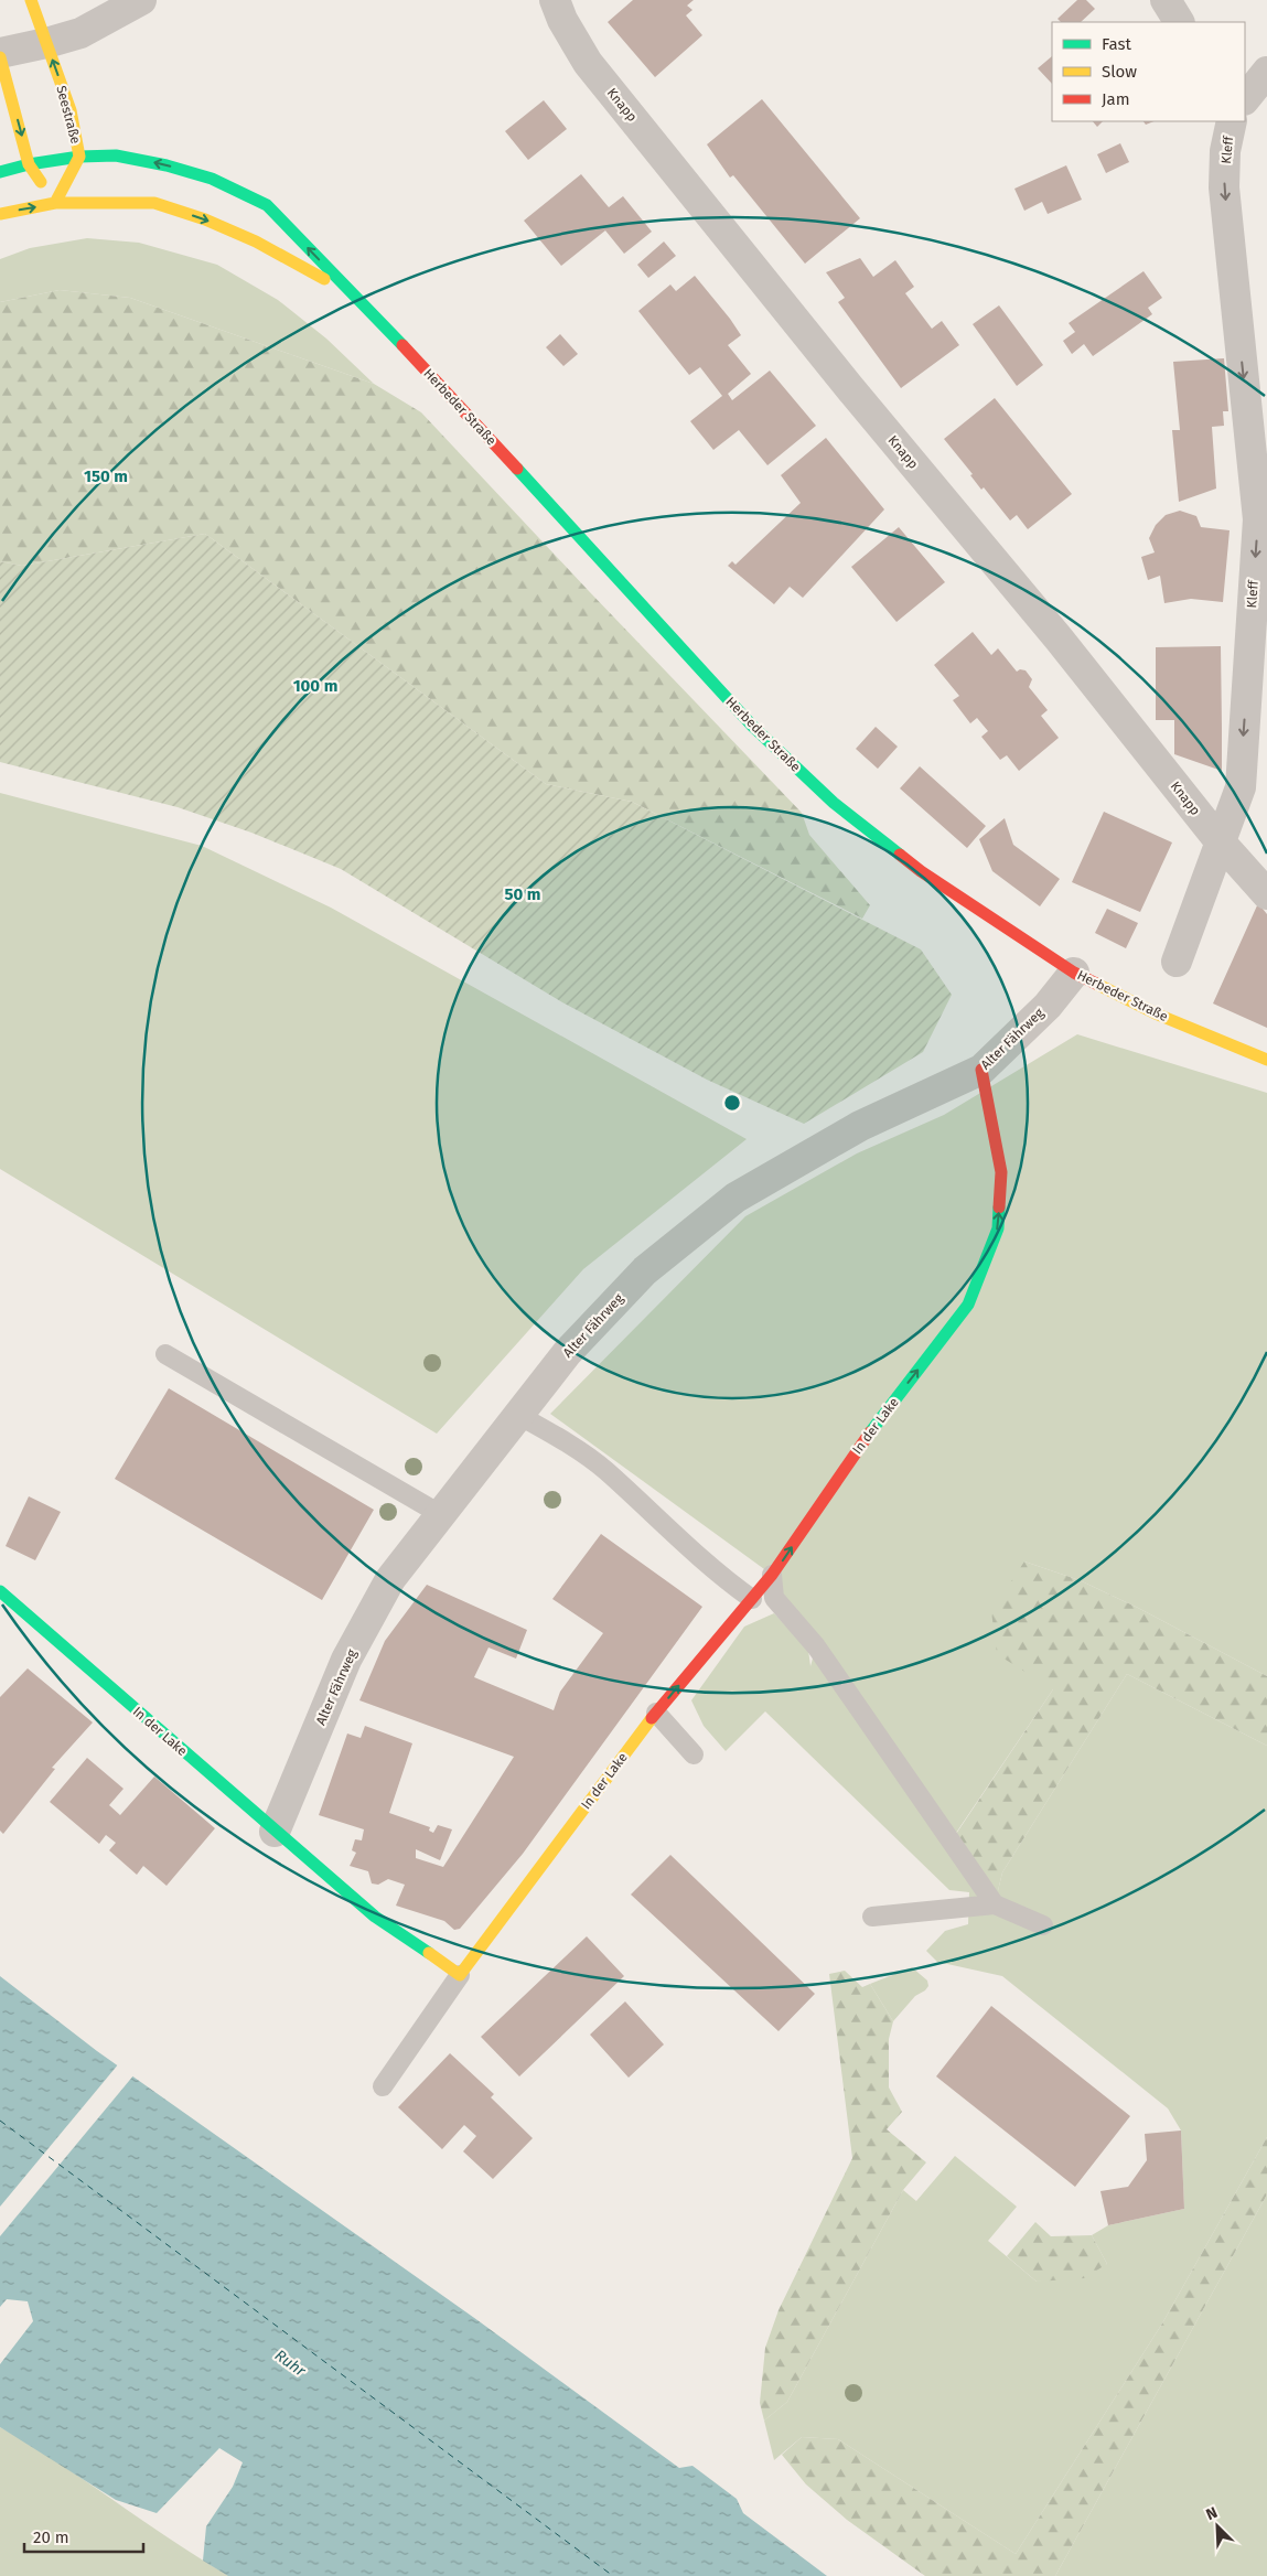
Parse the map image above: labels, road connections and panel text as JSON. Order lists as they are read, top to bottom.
{
  "streets": {
    "main road": ["Seestraße", "Herbeder Straße", "In der Lake"],
    "street": ["Knapp", "Kleff", "Alter Fährweg"]
  },
  "crossings": [
    ["Knapp", "Kleff"],
    ["Seestraße", "Herbeder Straße"],
    ["Herbeder Straße", "Alter Fährweg"],
    ["Alter Fährweg", "In der Lake"]
  ],
  "one_way": ["Kleff", "In der Lake"],
  "water": ["Ruhr"],
  "legend": ["Fast", "Slow", "Jam"],
  "scale_bar": "20 m",
  "north": "top left",
  "rings": ["150 m", "100 m", "50 m"]
}
